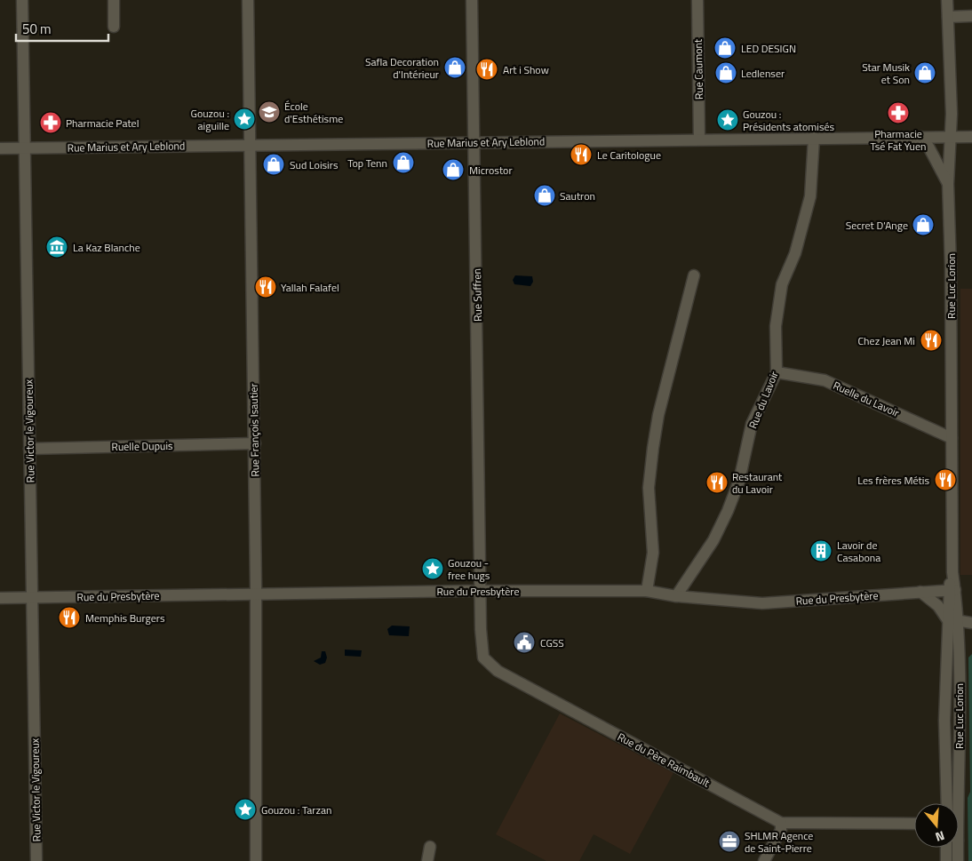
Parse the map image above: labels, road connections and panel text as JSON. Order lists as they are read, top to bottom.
{
  "streets": {
    "street": [
      "Rue Caumont",
      "Rue Marius et Ary Leblond",
      "Rue Luc Lorion",
      "Rue Suffren",
      "Ruelle du Lavoir",
      "Rue du Lavoir",
      "Rue François Isautier",
      "Rue Victor le Vigoureux",
      "Ruelle Dupuis",
      "Rue du Presbytère",
      "Rue du Père Raimbault"
    ]
  },
  "crossings": [
    ["Rue Caumont", "Rue Marius et Ary Leblond"],
    ["Rue Marius et Ary Leblond", "Rue Luc Lorion"],
    ["Rue Marius et Ary Leblond", "Rue Suffren"],
    ["Rue Marius et Ary Leblond", "Rue du Lavoir"],
    ["Rue Marius et Ary Leblond", "Rue François Isautier"],
    ["Rue Marius et Ary Leblond", "Rue Victor le Vigoureux"],
    ["Rue Luc Lorion", "Ruelle du Lavoir"],
    ["Rue Luc Lorion", "Rue du Presbytère"],
    ["Rue Suffren", "Rue du Presbytère"],
    ["Rue Suffren", "Rue du Père Raimbault"],
    ["Ruelle du Lavoir", "Rue du Lavoir"],
    ["Rue du Lavoir", "Rue du Presbytère"],
    ["Rue François Isautier", "Ruelle Dupuis"],
    ["Rue François Isautier", "Rue du Presbytère"],
    ["Rue Victor le Vigoureux", "Ruelle Dupuis"],
    ["Rue Victor le Vigoureux", "Rue du Presbytère"],
    ["Rue du Presbytère", "Rue du Père Raimbault"]
  ],
  "places": {
    "shop": [
      "LED DESIGN",
      "Safla Decoration d'Intérieur",
      "Ledlenser",
      "Star Musik et Son",
      "Top Tenn",
      "Sud Loisirs",
      "Microstor",
      "Sautron",
      "Secret D'Ange"
    ],
    "restaurant": [
      "Art i Show",
      "Le Caritologue",
      "Yallah Falafel",
      "Chez Jean Mi",
      "Les frères Métis",
      "Restaurant du Lavoir",
      "Memphis Burgers"
    ],
    "school or university": ["École d'Esthétisme"],
    "pharmacy": ["Pharmacie Tsé Fat Yuen", "Pharmacie Patel"],
    "place": [
      "Gouzou : aiguille",
      "Gouzou : Présidents atomisés",
      "Gouzou - free hugs",
      "Gouzou : Tarzan"
    ],
    "museum": ["La Kaz Blanche"],
    "building": ["Lavoir de Casabona"],
    "public building": ["CGSS"],
    "office": ["SHLMR Agence de Saint-Pierre"]
  },
  "scale_bar": "50 m",
  "north": "bottom"
}
